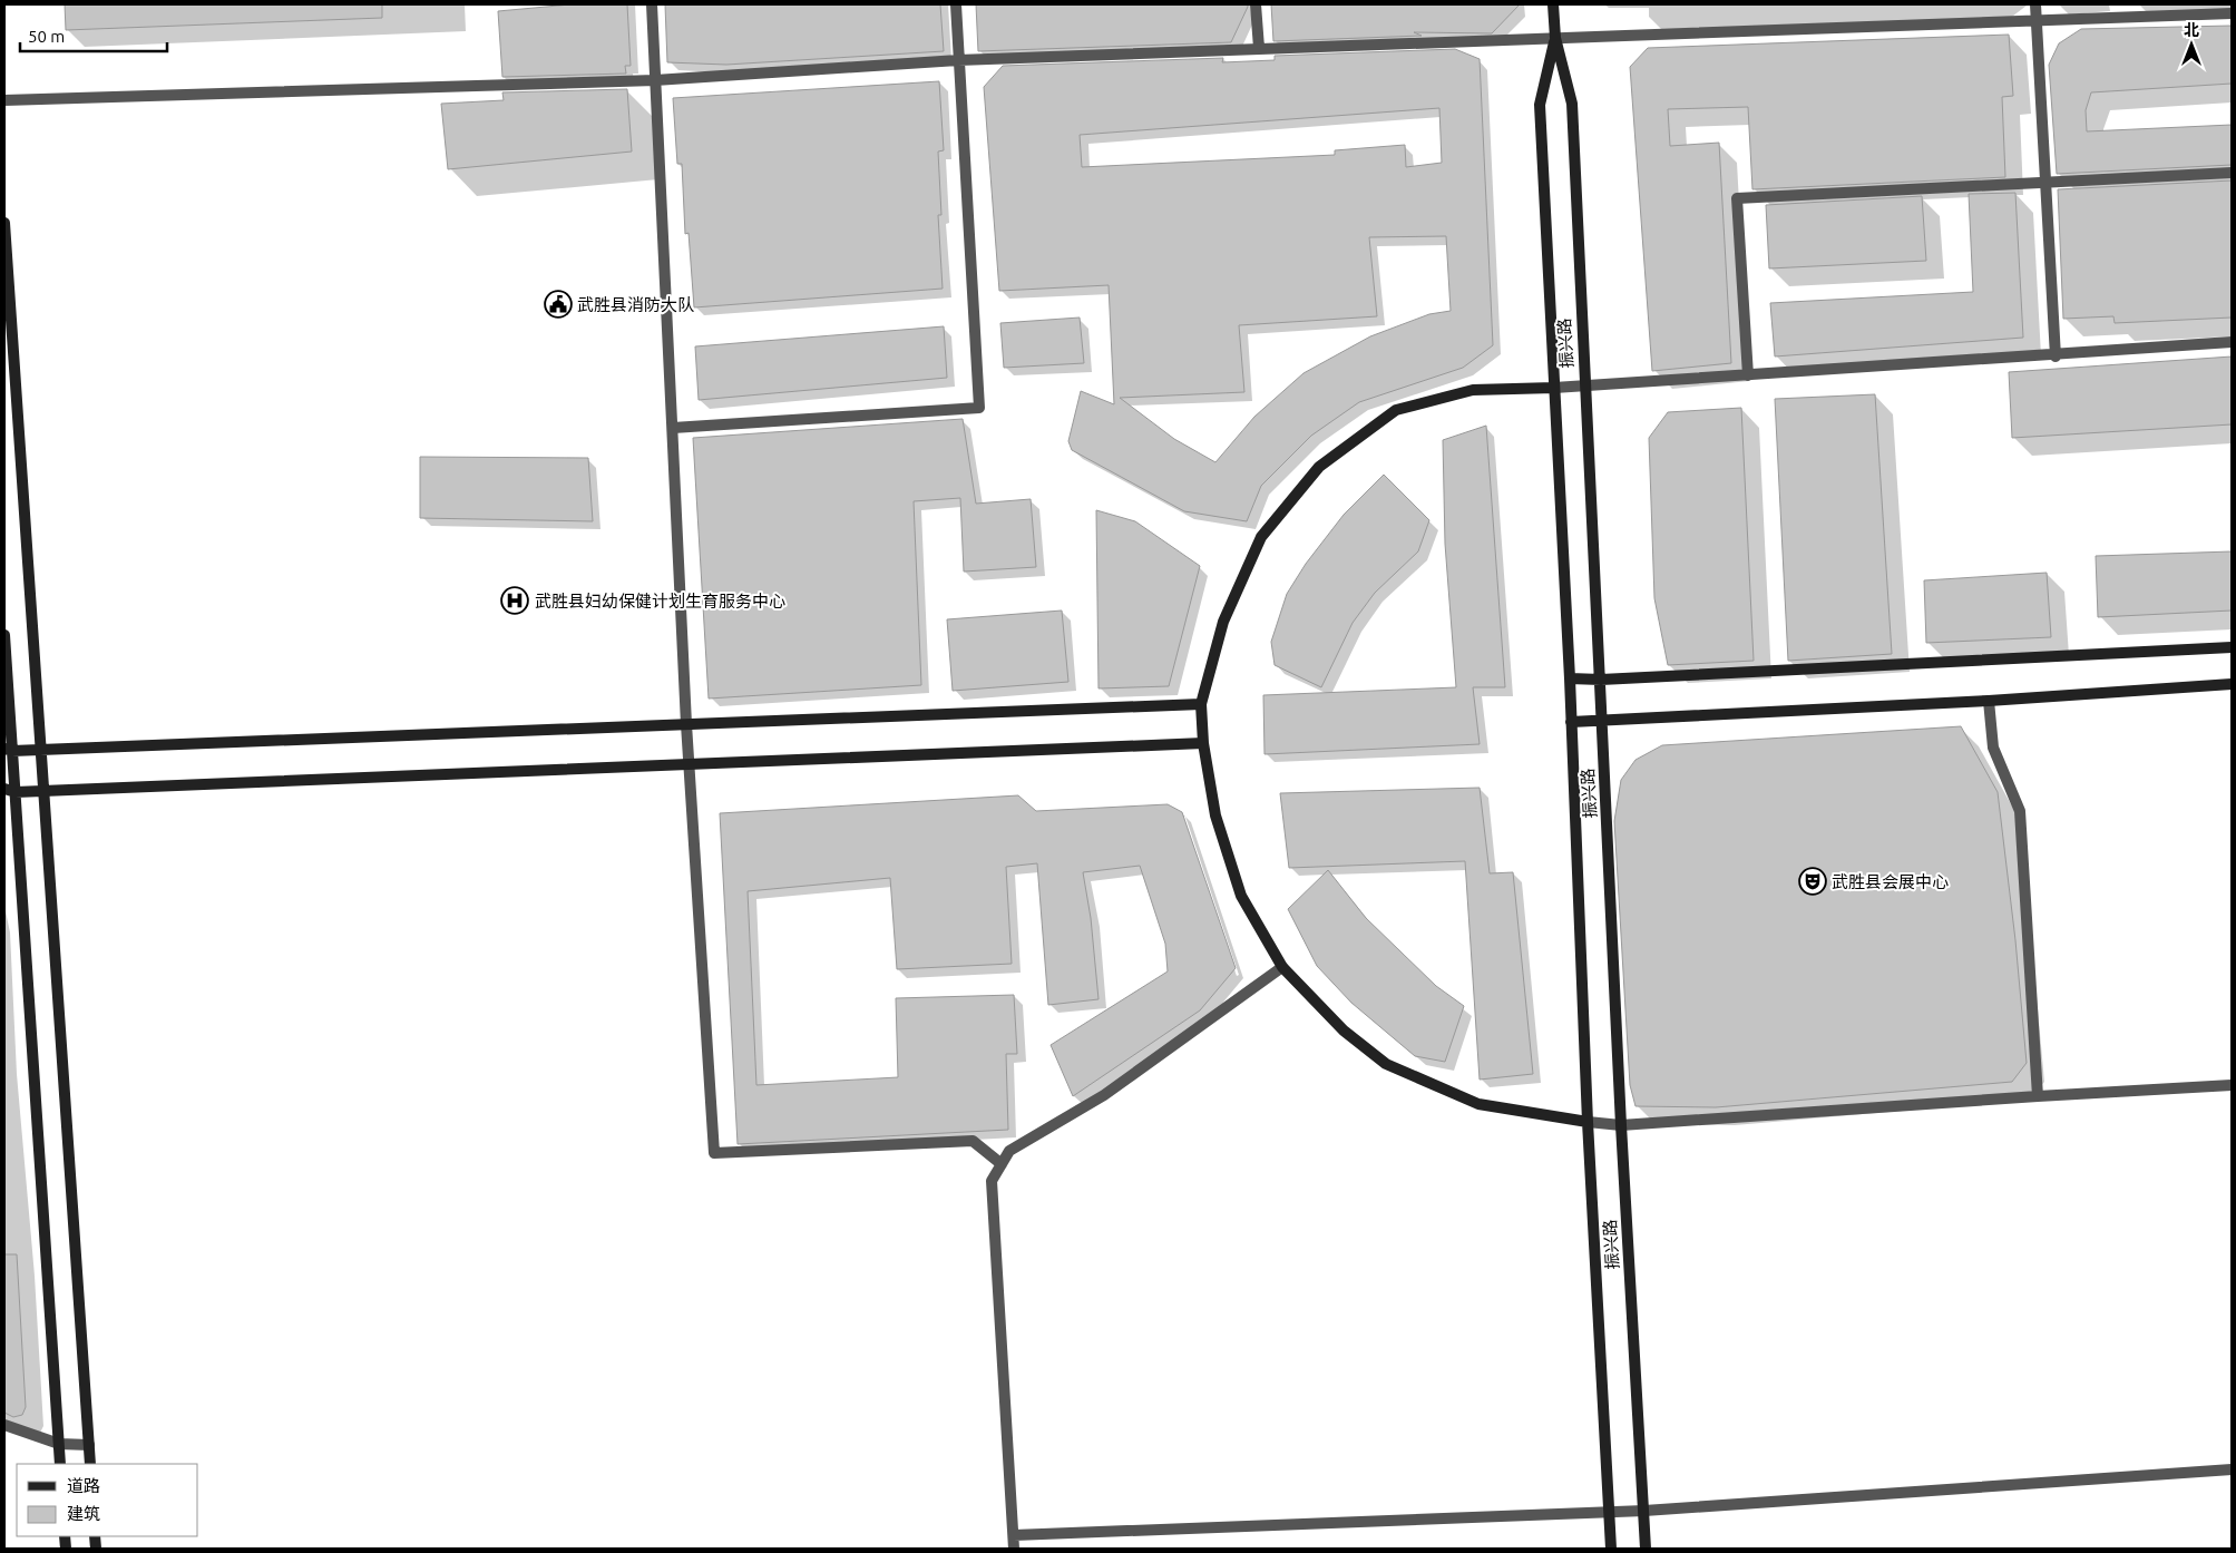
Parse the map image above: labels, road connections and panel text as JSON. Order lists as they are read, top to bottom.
{
  "streets": {
    "main road": ["振兴路"]
  },
  "places": {
    "public building": ["武胜县消防大队"],
    "hospital": ["武胜县妇幼保健计划生育服务中心"],
    "theatre": ["武胜县会展中心"]
  },
  "legend": ["道路", "建筑"],
  "scale_bar": "50 m",
  "north": "top"
}
